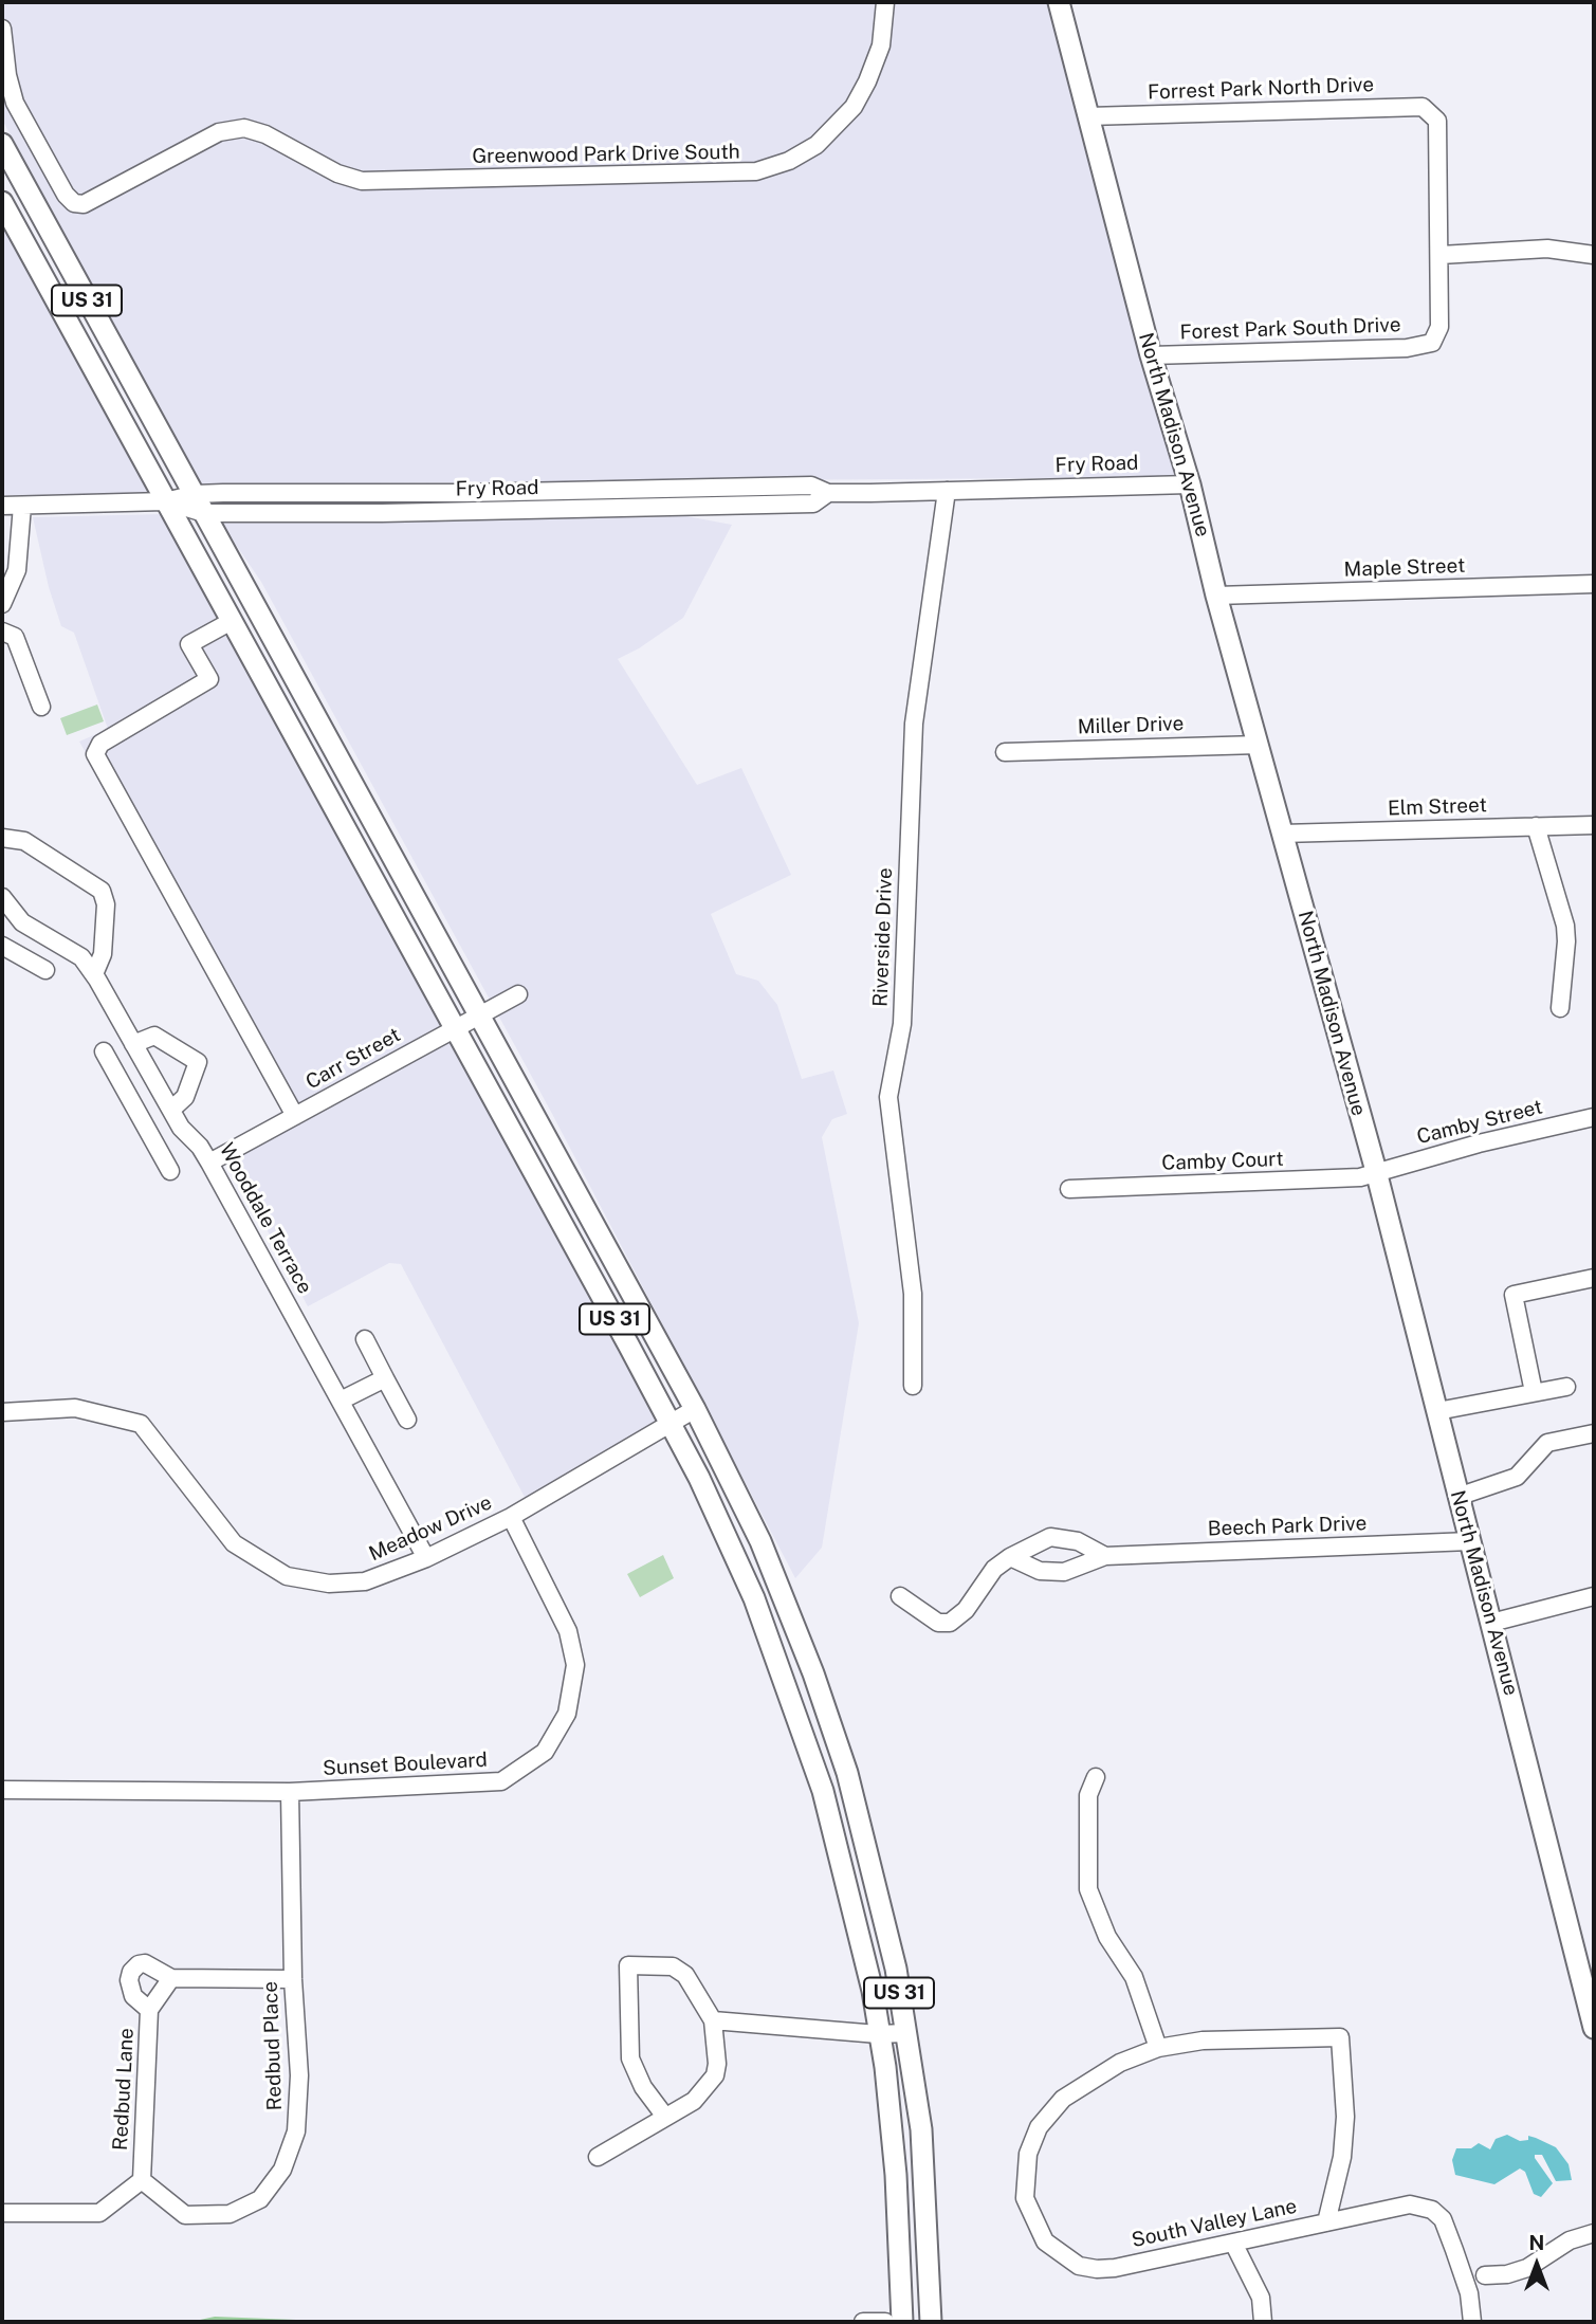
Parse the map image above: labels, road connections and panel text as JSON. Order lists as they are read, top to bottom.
{
  "streets": {
    "main road": ["US 31", "North Madison Avenue"],
    "street": [
      "Forrest Park North Drive",
      "Greenwood Park Drive South",
      "Forest Park South Drive",
      "Fry Road",
      "Maple Street",
      "Miller Drive",
      "Elm Street",
      "Riverside Drive",
      "Carr Street",
      "Camby Street",
      "Camby Court",
      "Wooddale Terrace",
      "Beech Park Drive",
      "Meadow Drive",
      "Sunset Boulevard",
      "Redbud Place",
      "Redbud Lane",
      "South Valley Lane"
    ]
  },
  "crossings": [
    ["Forrest Park North Drive", "Forest Park South Drive"],
    ["Forrest Park North Drive", "North Madison Avenue"],
    ["US 31", "Fry Road"],
    ["US 31", "Carr Street"],
    ["US 31", "Meadow Drive"],
    ["Forest Park South Drive", "North Madison Avenue"],
    ["North Madison Avenue", "Fry Road"],
    ["North Madison Avenue", "Maple Street"],
    ["North Madison Avenue", "Miller Drive"],
    ["North Madison Avenue", "Elm Street"],
    ["North Madison Avenue", "Camby Street"],
    ["North Madison Avenue", "Camby Court"],
    ["North Madison Avenue", "Beech Park Drive"],
    ["Fry Road", "Riverside Drive"],
    ["Carr Street", "Wooddale Terrace"],
    ["Camby Street", "Camby Court"],
    ["Wooddale Terrace", "Meadow Drive"],
    ["Meadow Drive", "Sunset Boulevard"],
    ["Sunset Boulevard", "Redbud Place"],
    ["Redbud Place", "Redbud Lane"]
  ],
  "north": "top"
}
